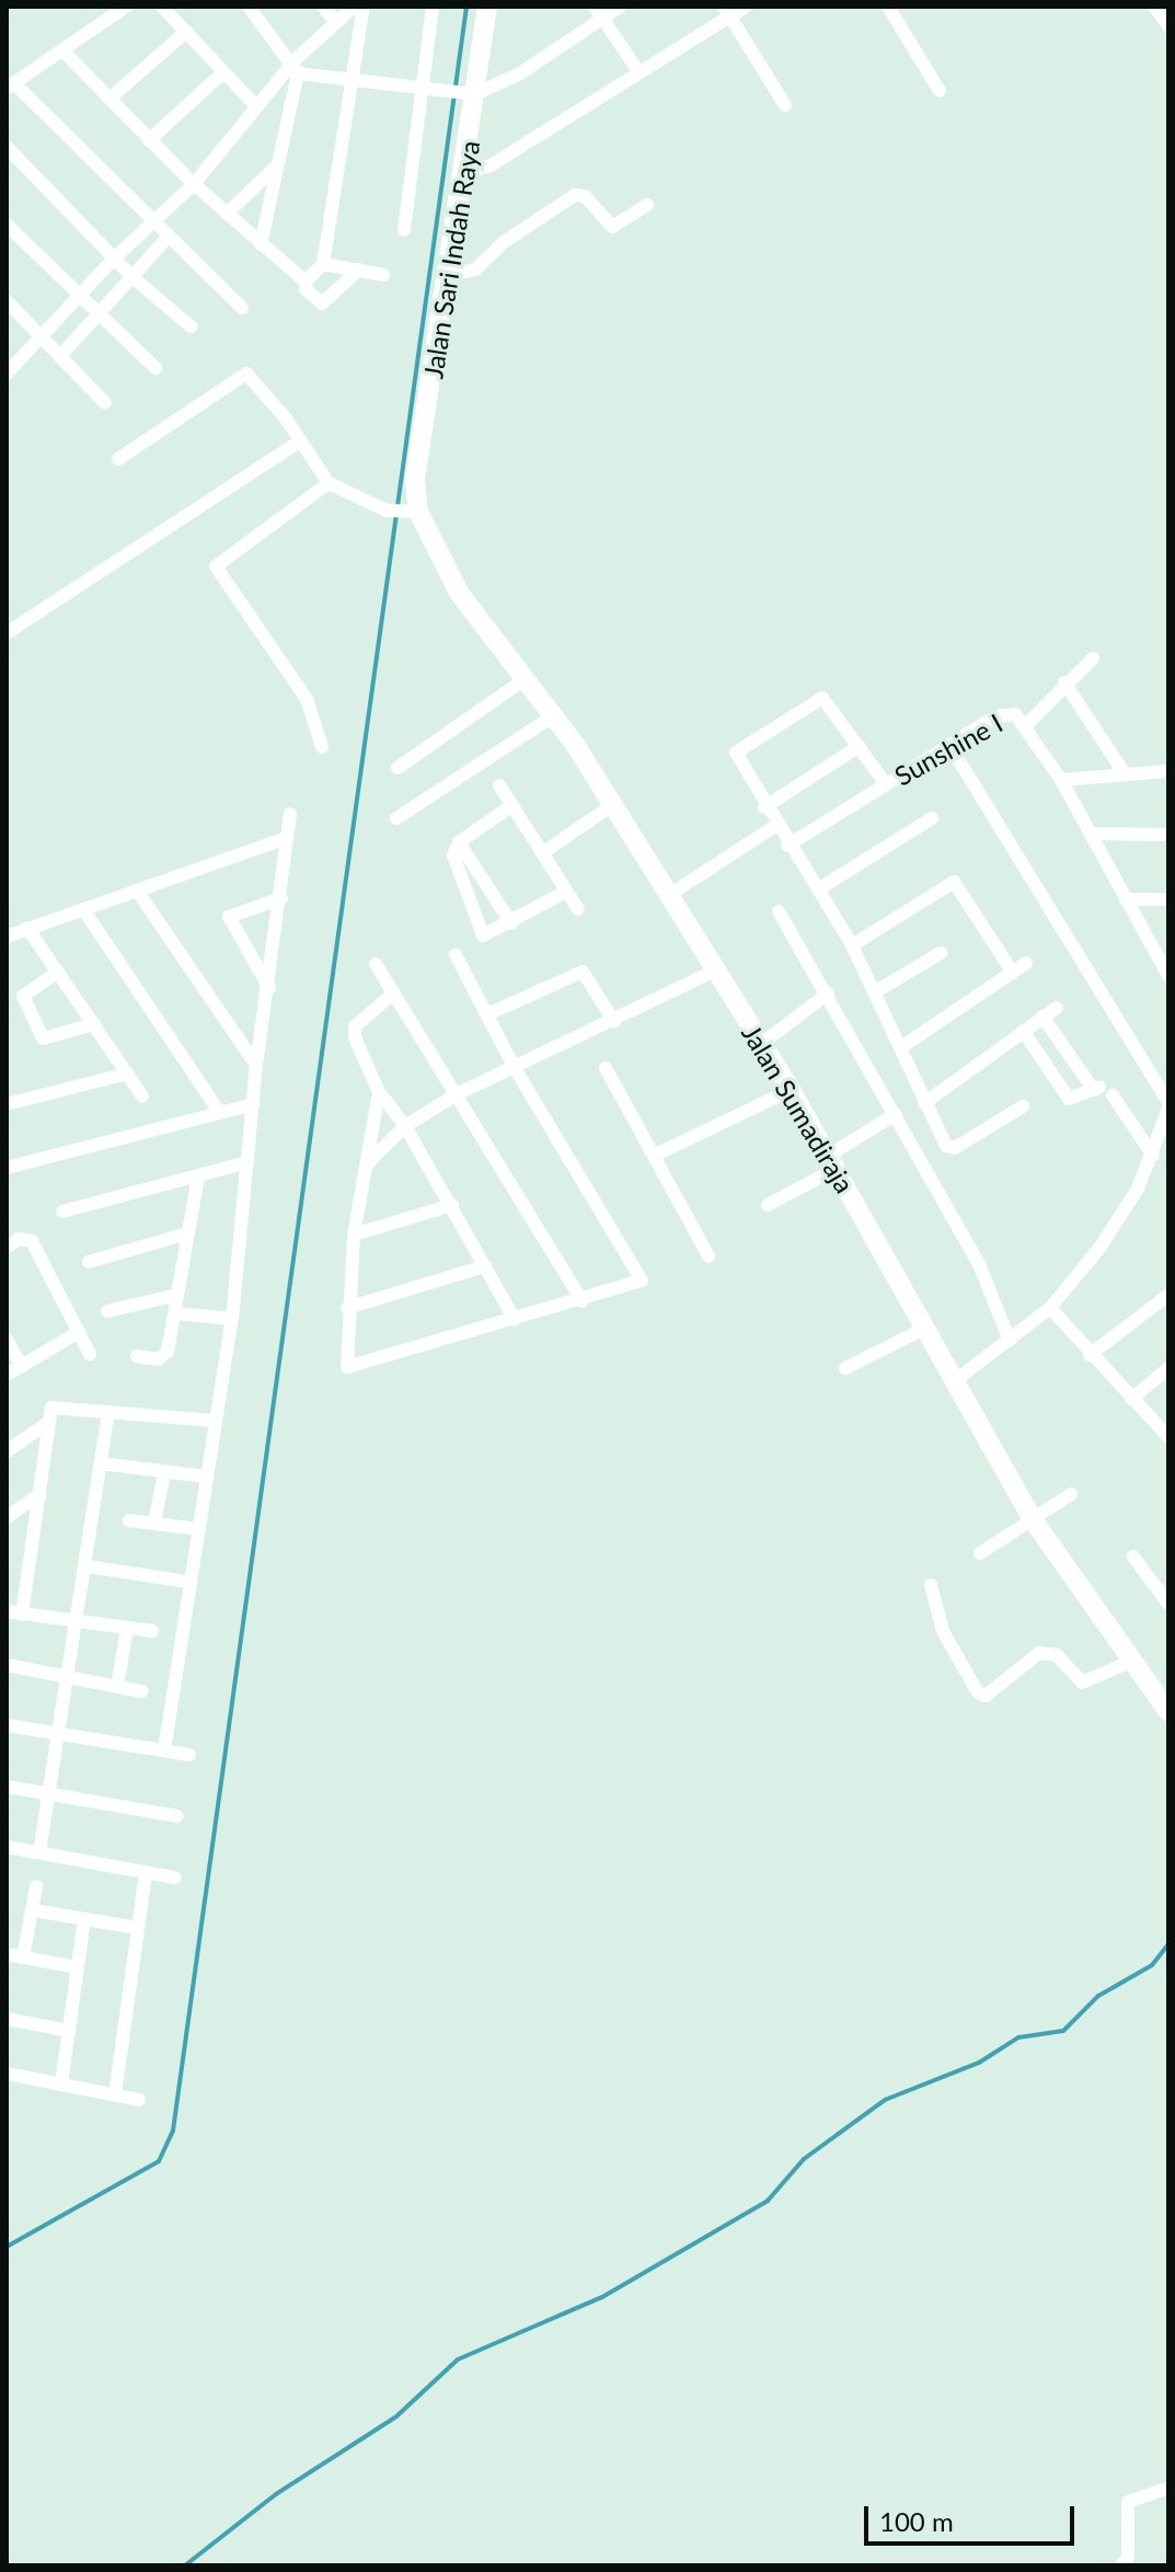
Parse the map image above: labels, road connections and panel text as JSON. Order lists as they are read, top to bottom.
{
  "streets": {
    "street": ["Jalan Sari Indah Raya", "Sunshine I", "Jalan Sumadiraja"]
  },
  "crossings": [
    ["Jalan Sari Indah Raya", "Jalan Sumadiraja"]
  ],
  "scale_bar": "100 m"
}
